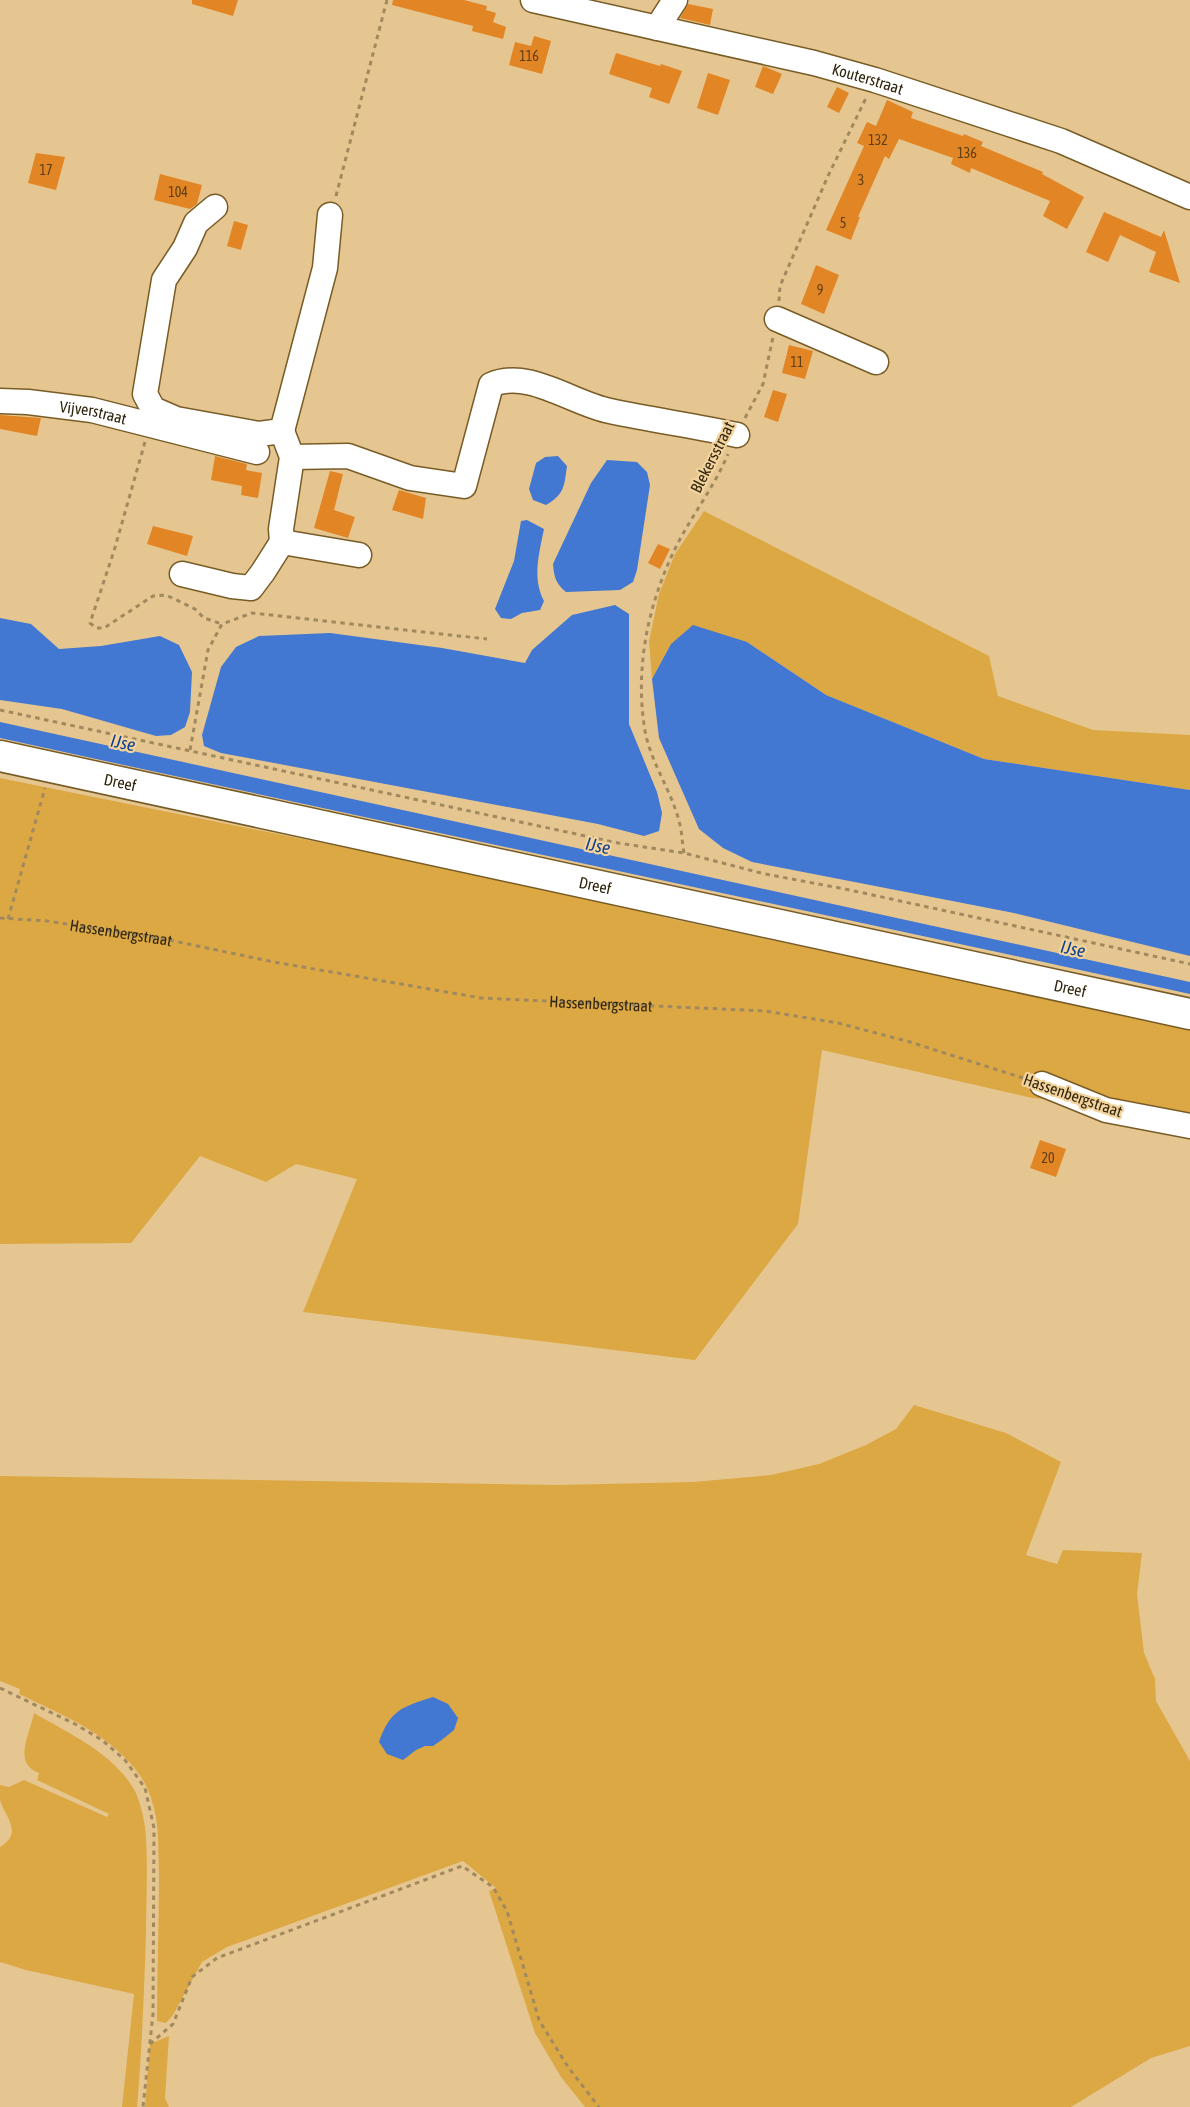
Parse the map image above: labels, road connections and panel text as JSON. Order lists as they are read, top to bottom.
{
  "streets": {
    "main road": ["Dreef"],
    "street": ["Kouterstraat", "Vijverstraat", "Hassenbergstraat"],
    "path": ["Blekersstraat"]
  },
  "crossings": [
    ["Kouterstraat", "Blekersstraat"]
  ],
  "water": ["IJse"],
  "house_numbers": [
    "116",
    "132",
    "136",
    "17",
    "3",
    "104",
    "5",
    "9",
    "11",
    "20"
  ]
}
